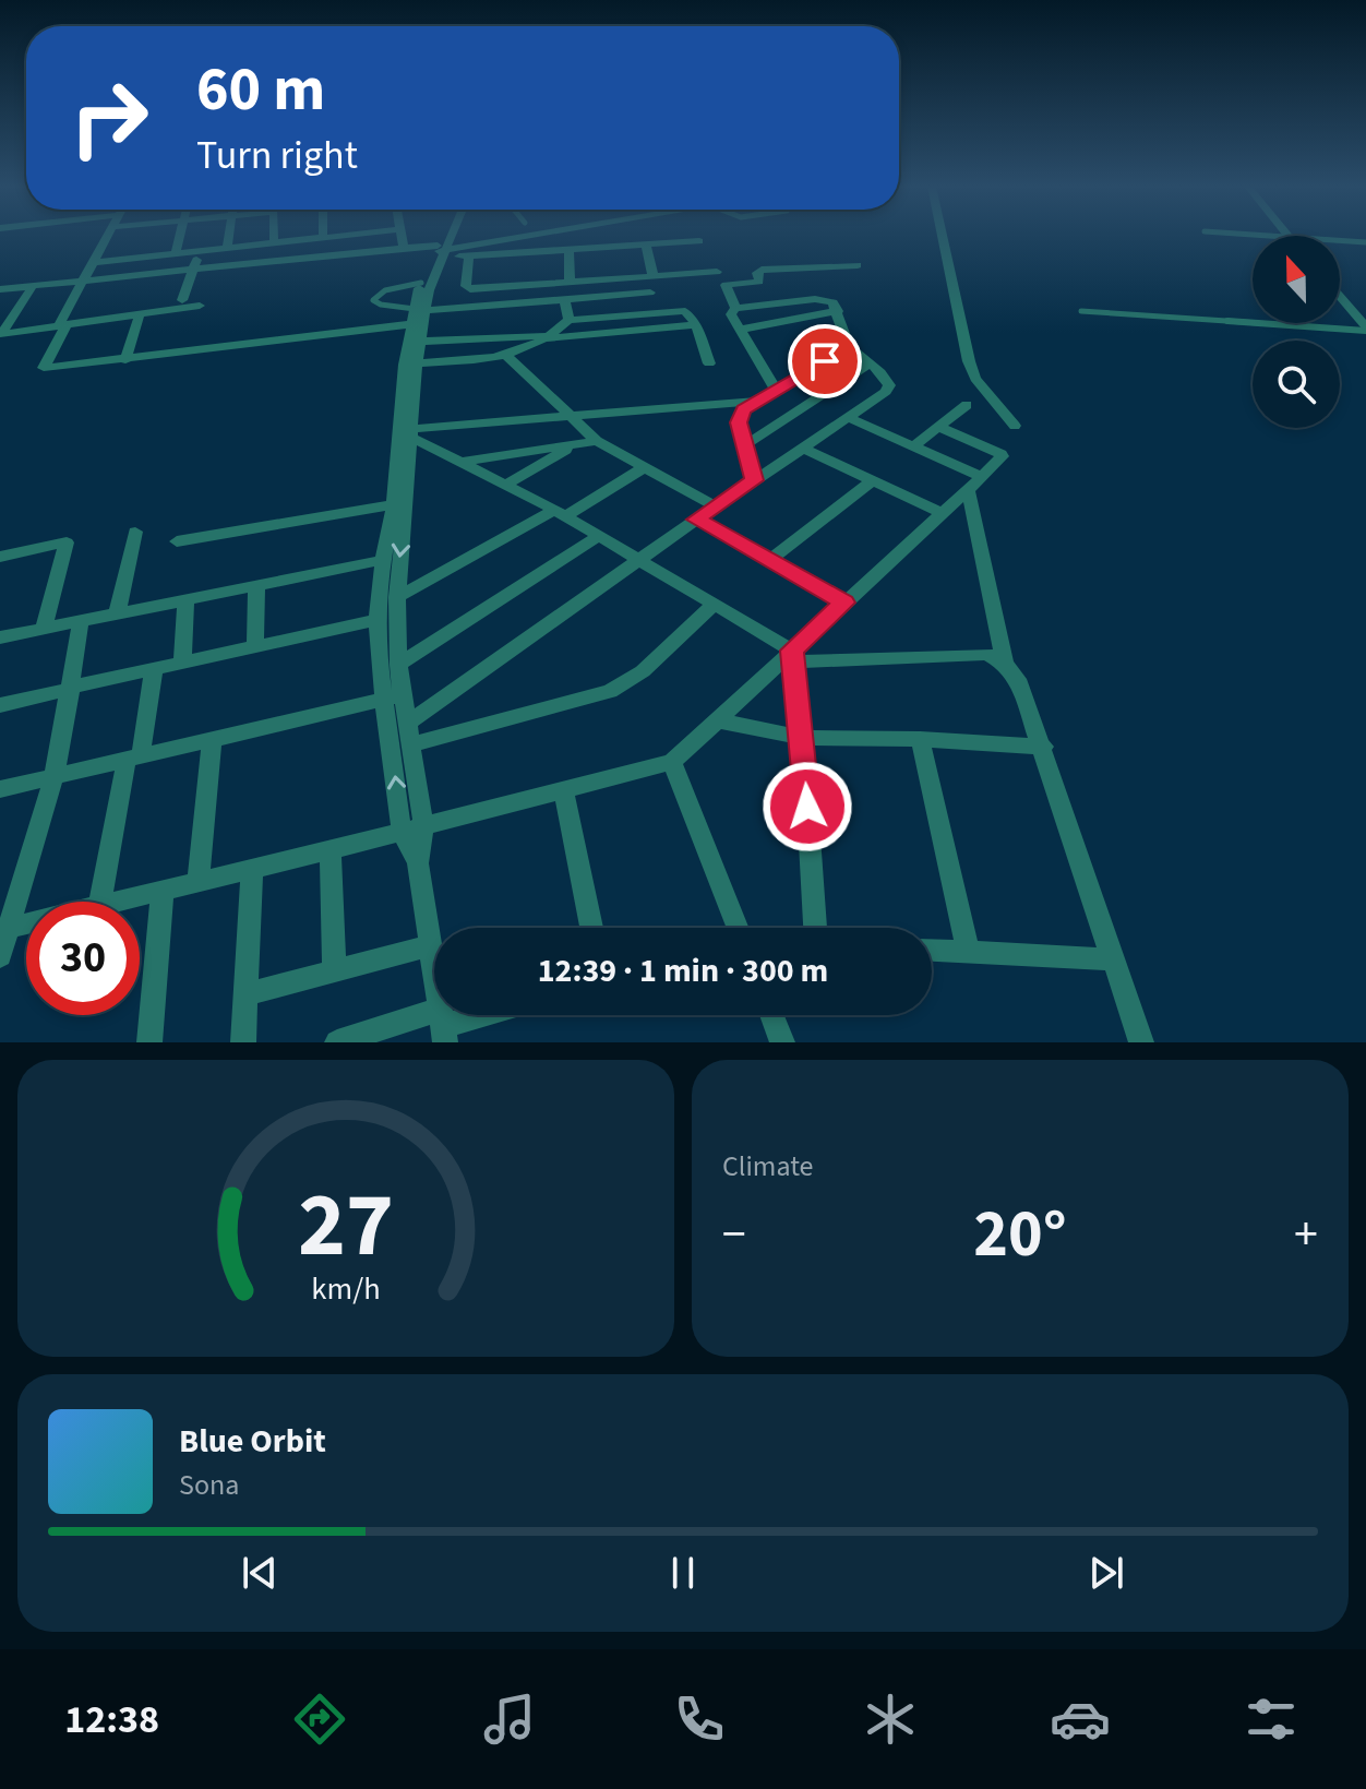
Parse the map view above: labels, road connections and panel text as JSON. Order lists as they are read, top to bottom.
{
  "north": "top",
  "page": {
    "turn": ["60 m", "Turn right"],
    "limit": "30",
    "trip": "12:39 · 1 min · 300 m",
    "tile": "Climate",
    "heat": ["−", "20°", "+"],
    "song": ["Blue Orbit", "Sona"],
    "tabs": "12:38",
    "gauge": ["27", "km/h"]
  }
}
